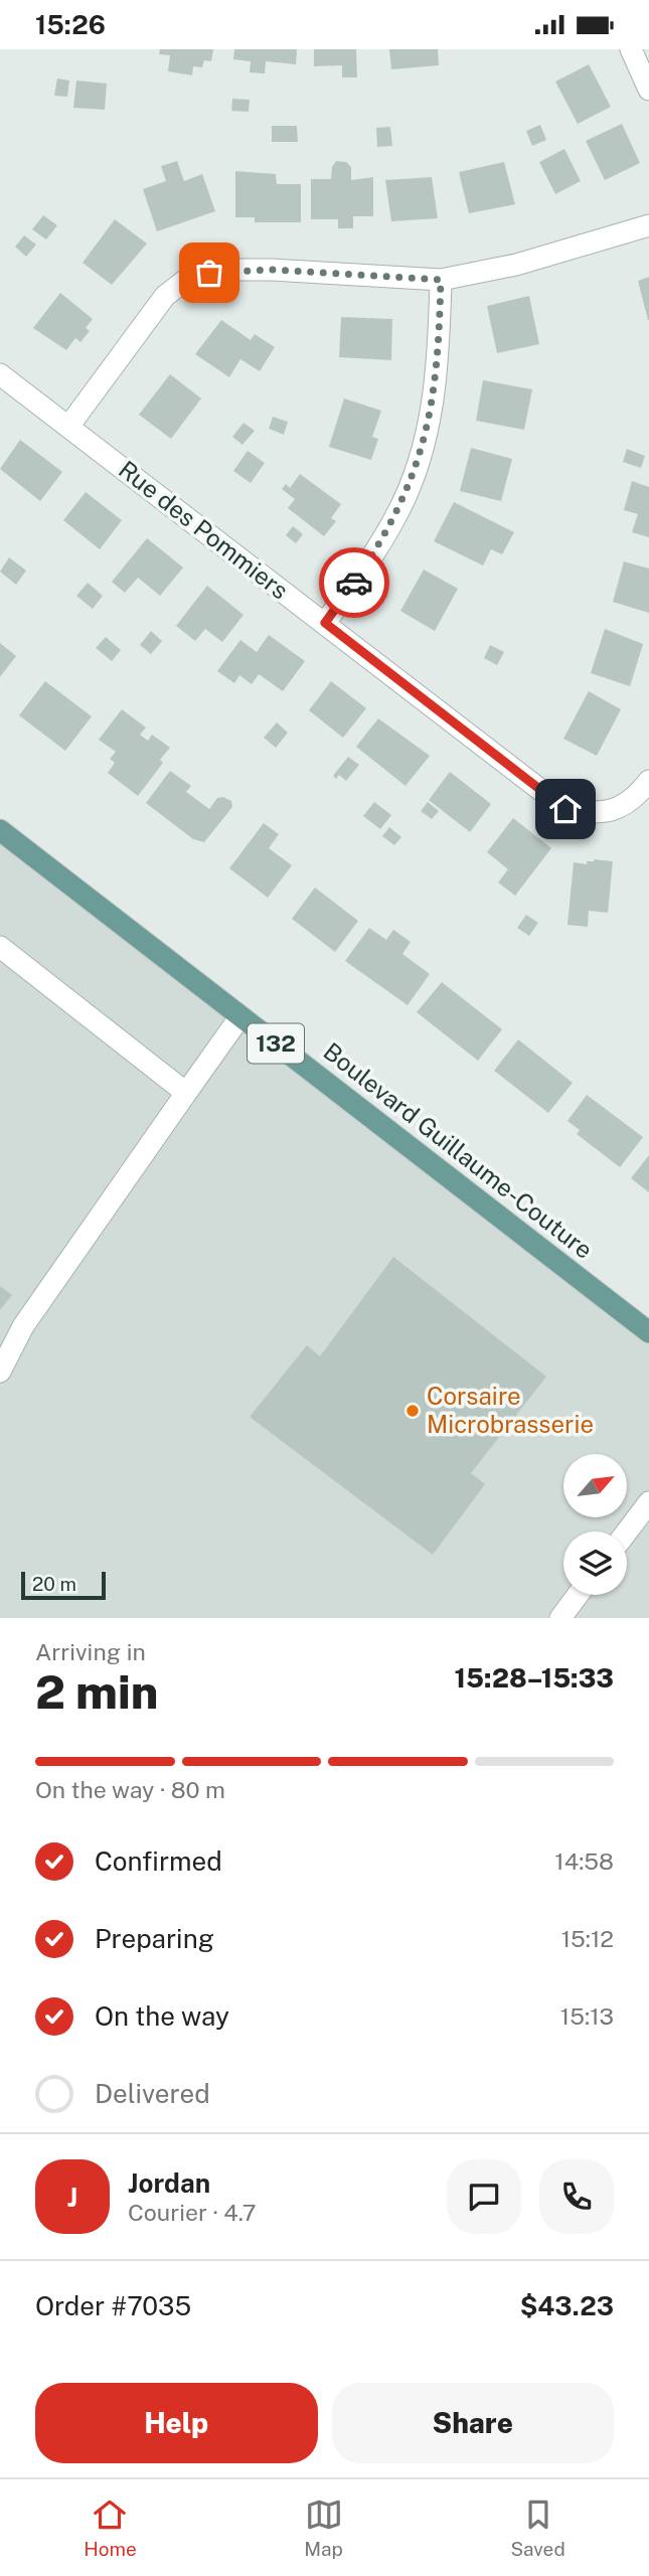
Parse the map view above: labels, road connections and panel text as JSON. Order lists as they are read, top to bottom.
{
  "streets": {
    "main road": ["132", "Boulevard Guillaume-Couture"],
    "street": ["Rue des Pommiers"]
  },
  "places": ["Corsaire Microbrasserie"],
  "scale_bar": "20 m",
  "north": "top right",
  "page": {
    "status": "15:26",
    "scale": "20 m",
    "heading": ["2 min", "Arriving in", "15:28–15:33"],
    "panel": [
      "Jordan",
      "Courier · 4.7",
      "Order #7035",
      "$43.23"
    ],
    "bar": "On the way · 80 m",
    "list": [
      ["Confirmed", "14:58"],
      ["Preparing", "15:12"],
      ["On the way", "15:13"],
      "Delivered"
    ],
    "round": "J",
    "buttons": ["Help", "Share"],
    "tabs": ["Home", "Map", "Saved"]
  }
}
